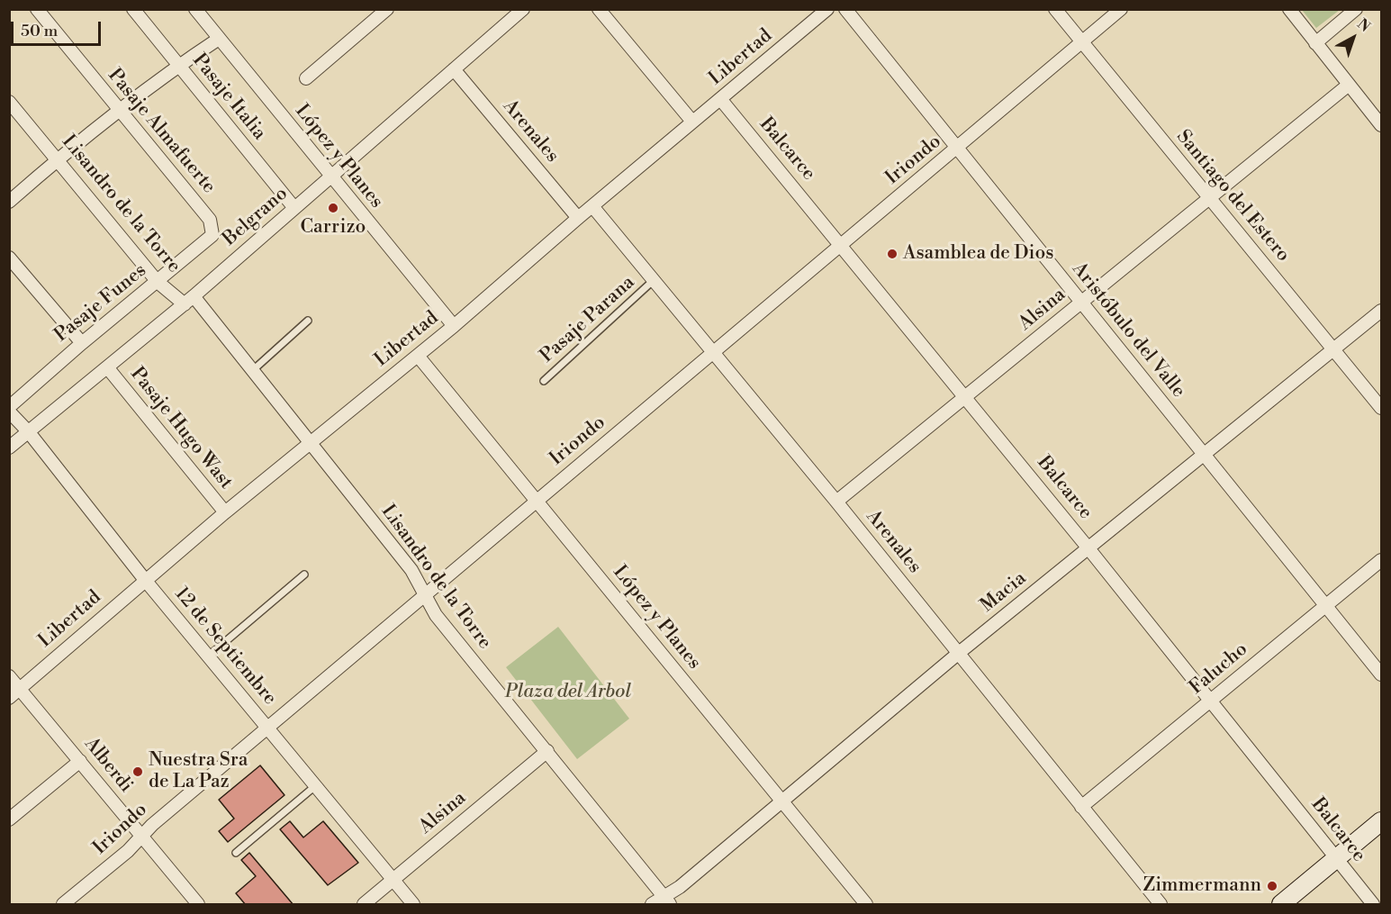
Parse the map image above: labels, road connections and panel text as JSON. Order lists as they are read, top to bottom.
{
  "streets": {
    "street": [
      "Libertad",
      "Pasaje Italia",
      "Pasaje Almafuerte",
      "Arenales",
      "Balcarce",
      "López y Planes",
      "Iriondo",
      "Santiago del Estero",
      "Lisandro de la Torre",
      "Belgrano",
      "Pasaje Funes",
      "Alsina",
      "Aristóbulo del Valle",
      "Pasaje Hugo Wast",
      "Macia",
      "12 de Septiembre",
      "Falucho",
      "Alberdi"
    ],
    "lane": ["Pasaje Parana"]
  },
  "crossings": [
    ["Libertad", "Arenales"],
    ["Libertad", "Balcarce"],
    ["Libertad", "López y Planes"],
    ["Libertad", "Lisandro de la Torre"],
    ["Libertad", "Pasaje Hugo Wast"],
    ["Libertad", "12 de Septiembre"],
    ["Libertad", "Alberdi"],
    ["Pasaje Italia", "Belgrano"],
    ["Pasaje Almafuerte", "Pasaje Funes"],
    ["Arenales", "Iriondo"],
    ["Arenales", "Belgrano"],
    ["Arenales", "Alsina"],
    ["Arenales", "Pasaje Parana"],
    ["Arenales", "Macia"],
    ["Arenales", "Falucho"],
    ["Balcarce", "Iriondo"],
    ["Balcarce", "Alsina"],
    ["Balcarce", "Macia"],
    ["Balcarce", "Falucho"],
    ["López y Planes", "Iriondo"],
    ["López y Planes", "Belgrano"],
    ["López y Planes", "Macia"],
    ["Iriondo", "Santiago del Estero"],
    ["Iriondo", "Lisandro de la Torre"],
    ["Iriondo", "Aristóbulo del Valle"],
    ["Iriondo", "12 de Septiembre"],
    ["Iriondo", "Alberdi"],
    ["Santiago del Estero", "Alsina"],
    ["Santiago del Estero", "Macia"],
    ["Lisandro de la Torre", "Belgrano"],
    ["Lisandro de la Torre", "Pasaje Funes"],
    ["Lisandro de la Torre", "Alsina"],
    ["Lisandro de la Torre", "Macia"],
    ["Belgrano", "Pasaje Hugo Wast"],
    ["Belgrano", "12 de Septiembre"],
    ["Alsina", "Aristóbulo del Valle"],
    ["Alsina", "12 de Septiembre"],
    ["Aristóbulo del Valle", "Macia"],
    ["Aristóbulo del Valle", "Falucho"]
  ],
  "parks": ["Plaza del Arbol"],
  "places": [
    "Carrizo",
    "Asamblea de Dios",
    "Nuestra Sra de La Paz",
    "Zimmermann"
  ],
  "scale_bar": "50 m",
  "north": "top right"
}
